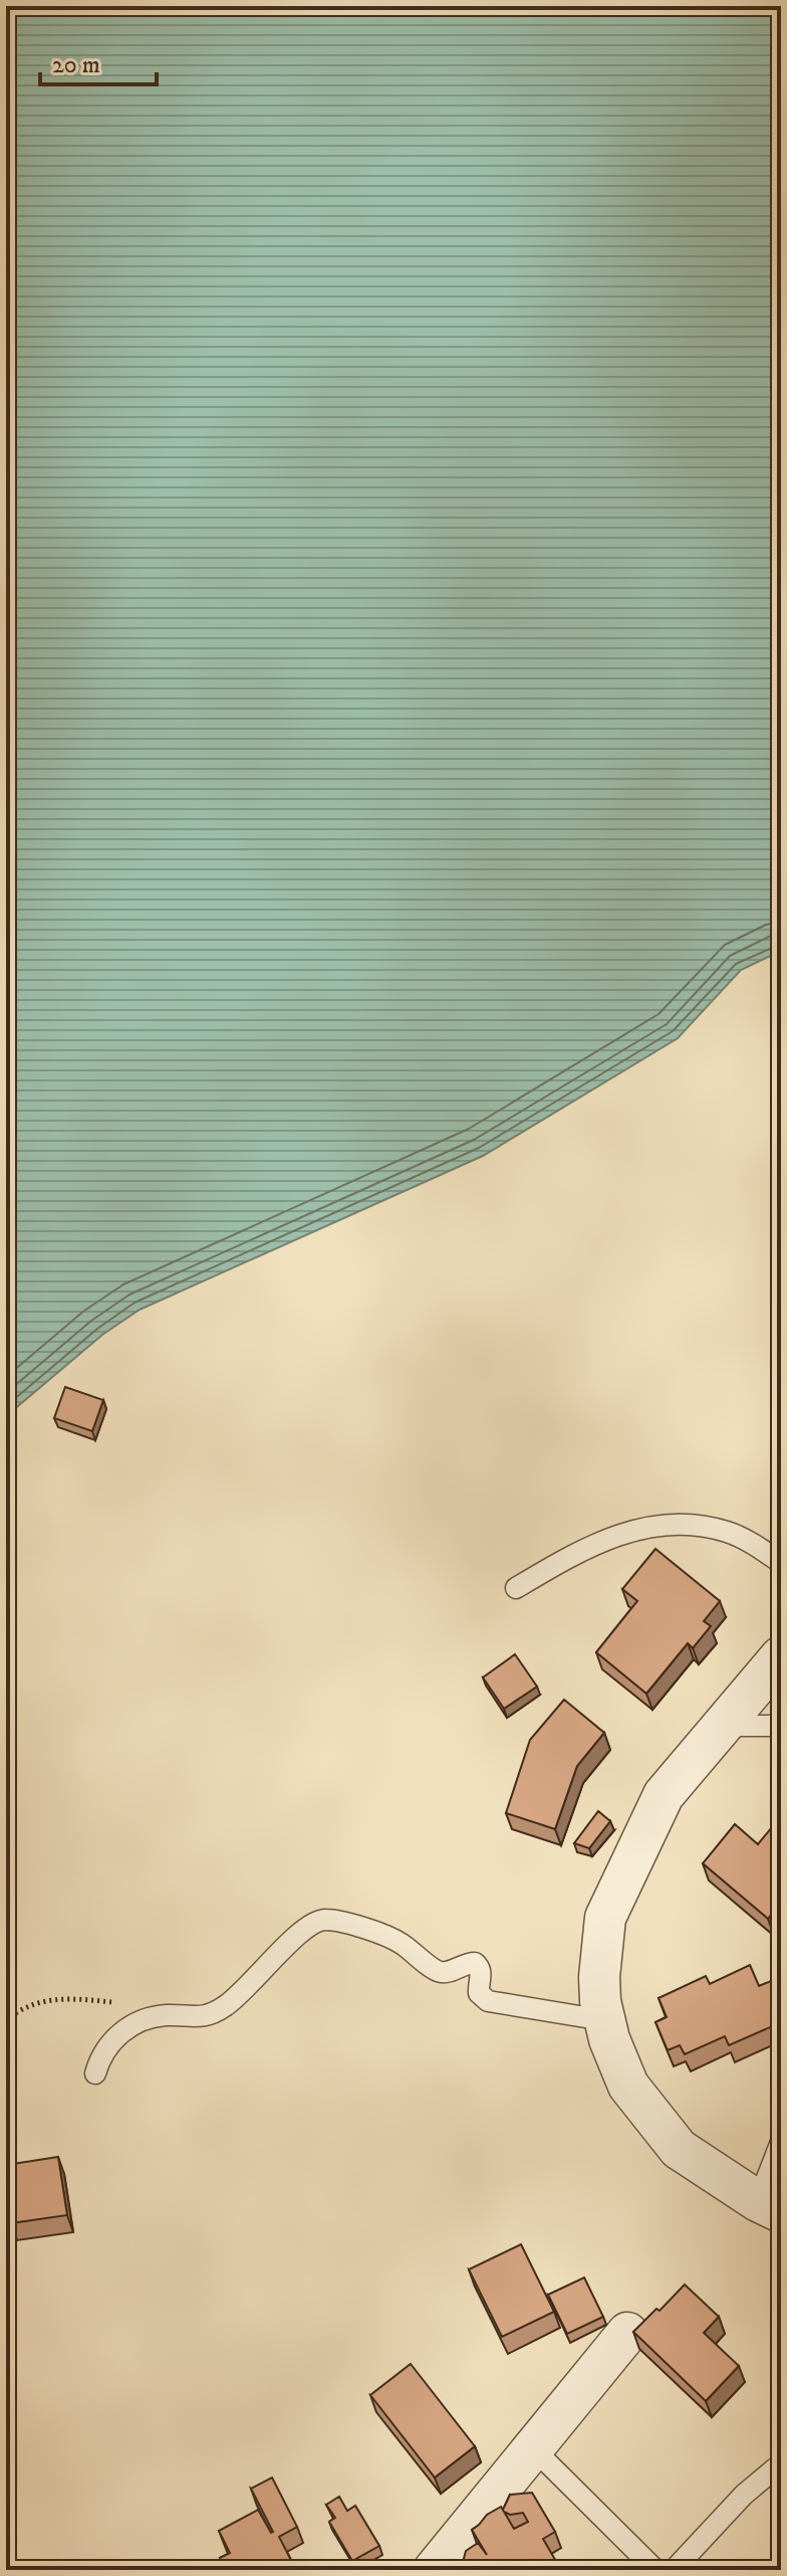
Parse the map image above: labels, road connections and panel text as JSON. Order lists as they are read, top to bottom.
{
  "scale_bar": "20 m"
}
